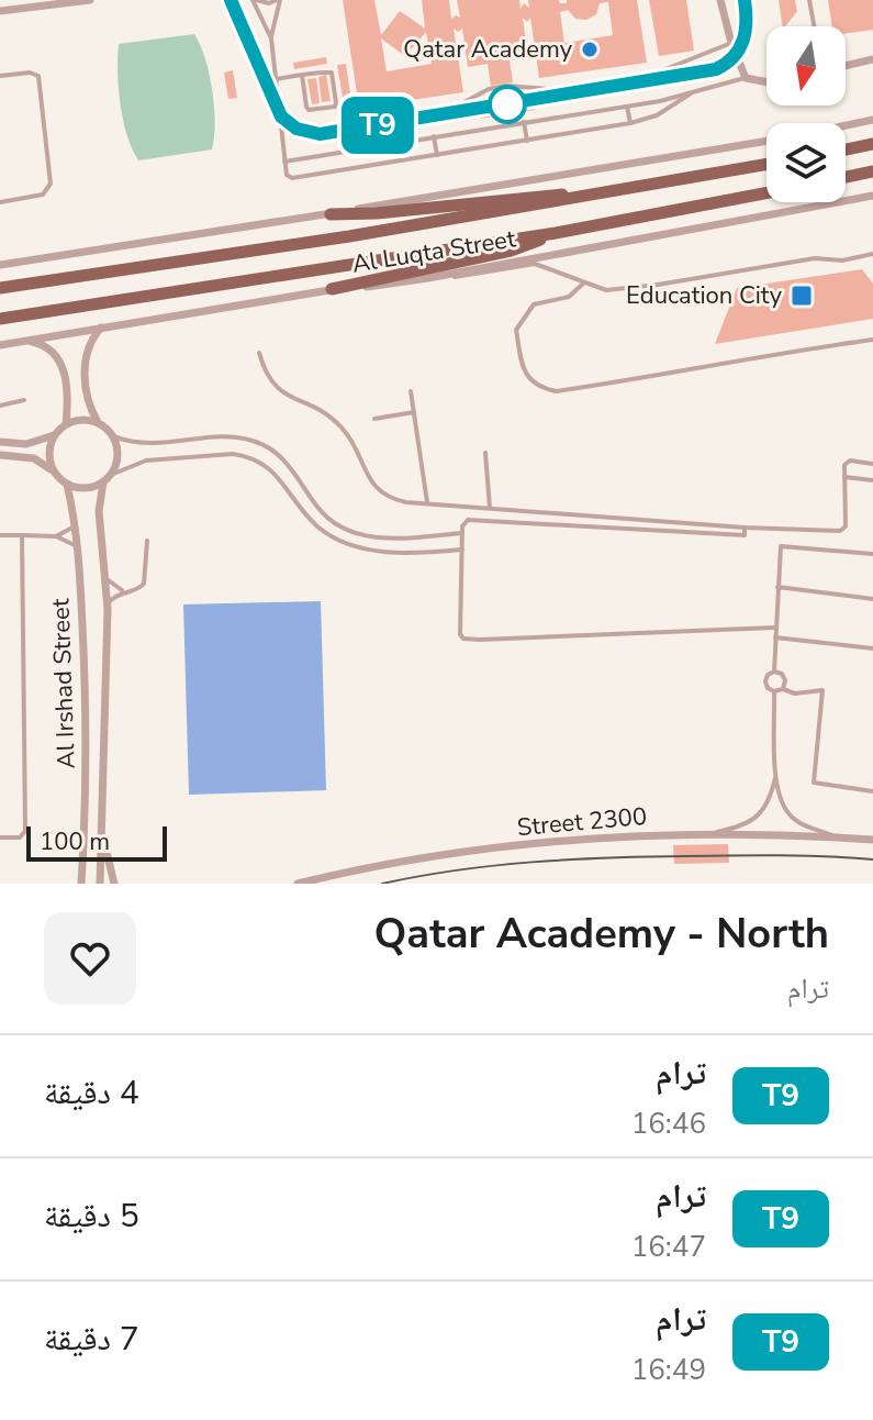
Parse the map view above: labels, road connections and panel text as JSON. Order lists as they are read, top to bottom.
{
  "streets": {
    "main road": ["Al Luqta Street"],
    "street": ["Al Irshad Street", "Street 2300"]
  },
  "places": {
    "other": ["Qatar Academy"],
    "transit": ["Education City"]
  },
  "lines": ["tram line T9"],
  "scale_bar": "100 m",
  "north": "bottom",
  "page": {
    "on_map": "T9",
    "scale": "100 m",
    "heading": ["Qatar Academy - North", "ترام"],
    "list": [
      {
        "mark": "T9",
        "name": "ترام",
        "note": "16:46",
        "value": "4 دقيقة"
      },
      {
        "mark": "T9",
        "name": "ترام",
        "note": "16:47",
        "value": "5 دقيقة"
      },
      {
        "mark": "T9",
        "name": "ترام",
        "note": "16:49",
        "value": "7 دقيقة"
      }
    ]
  }
}
